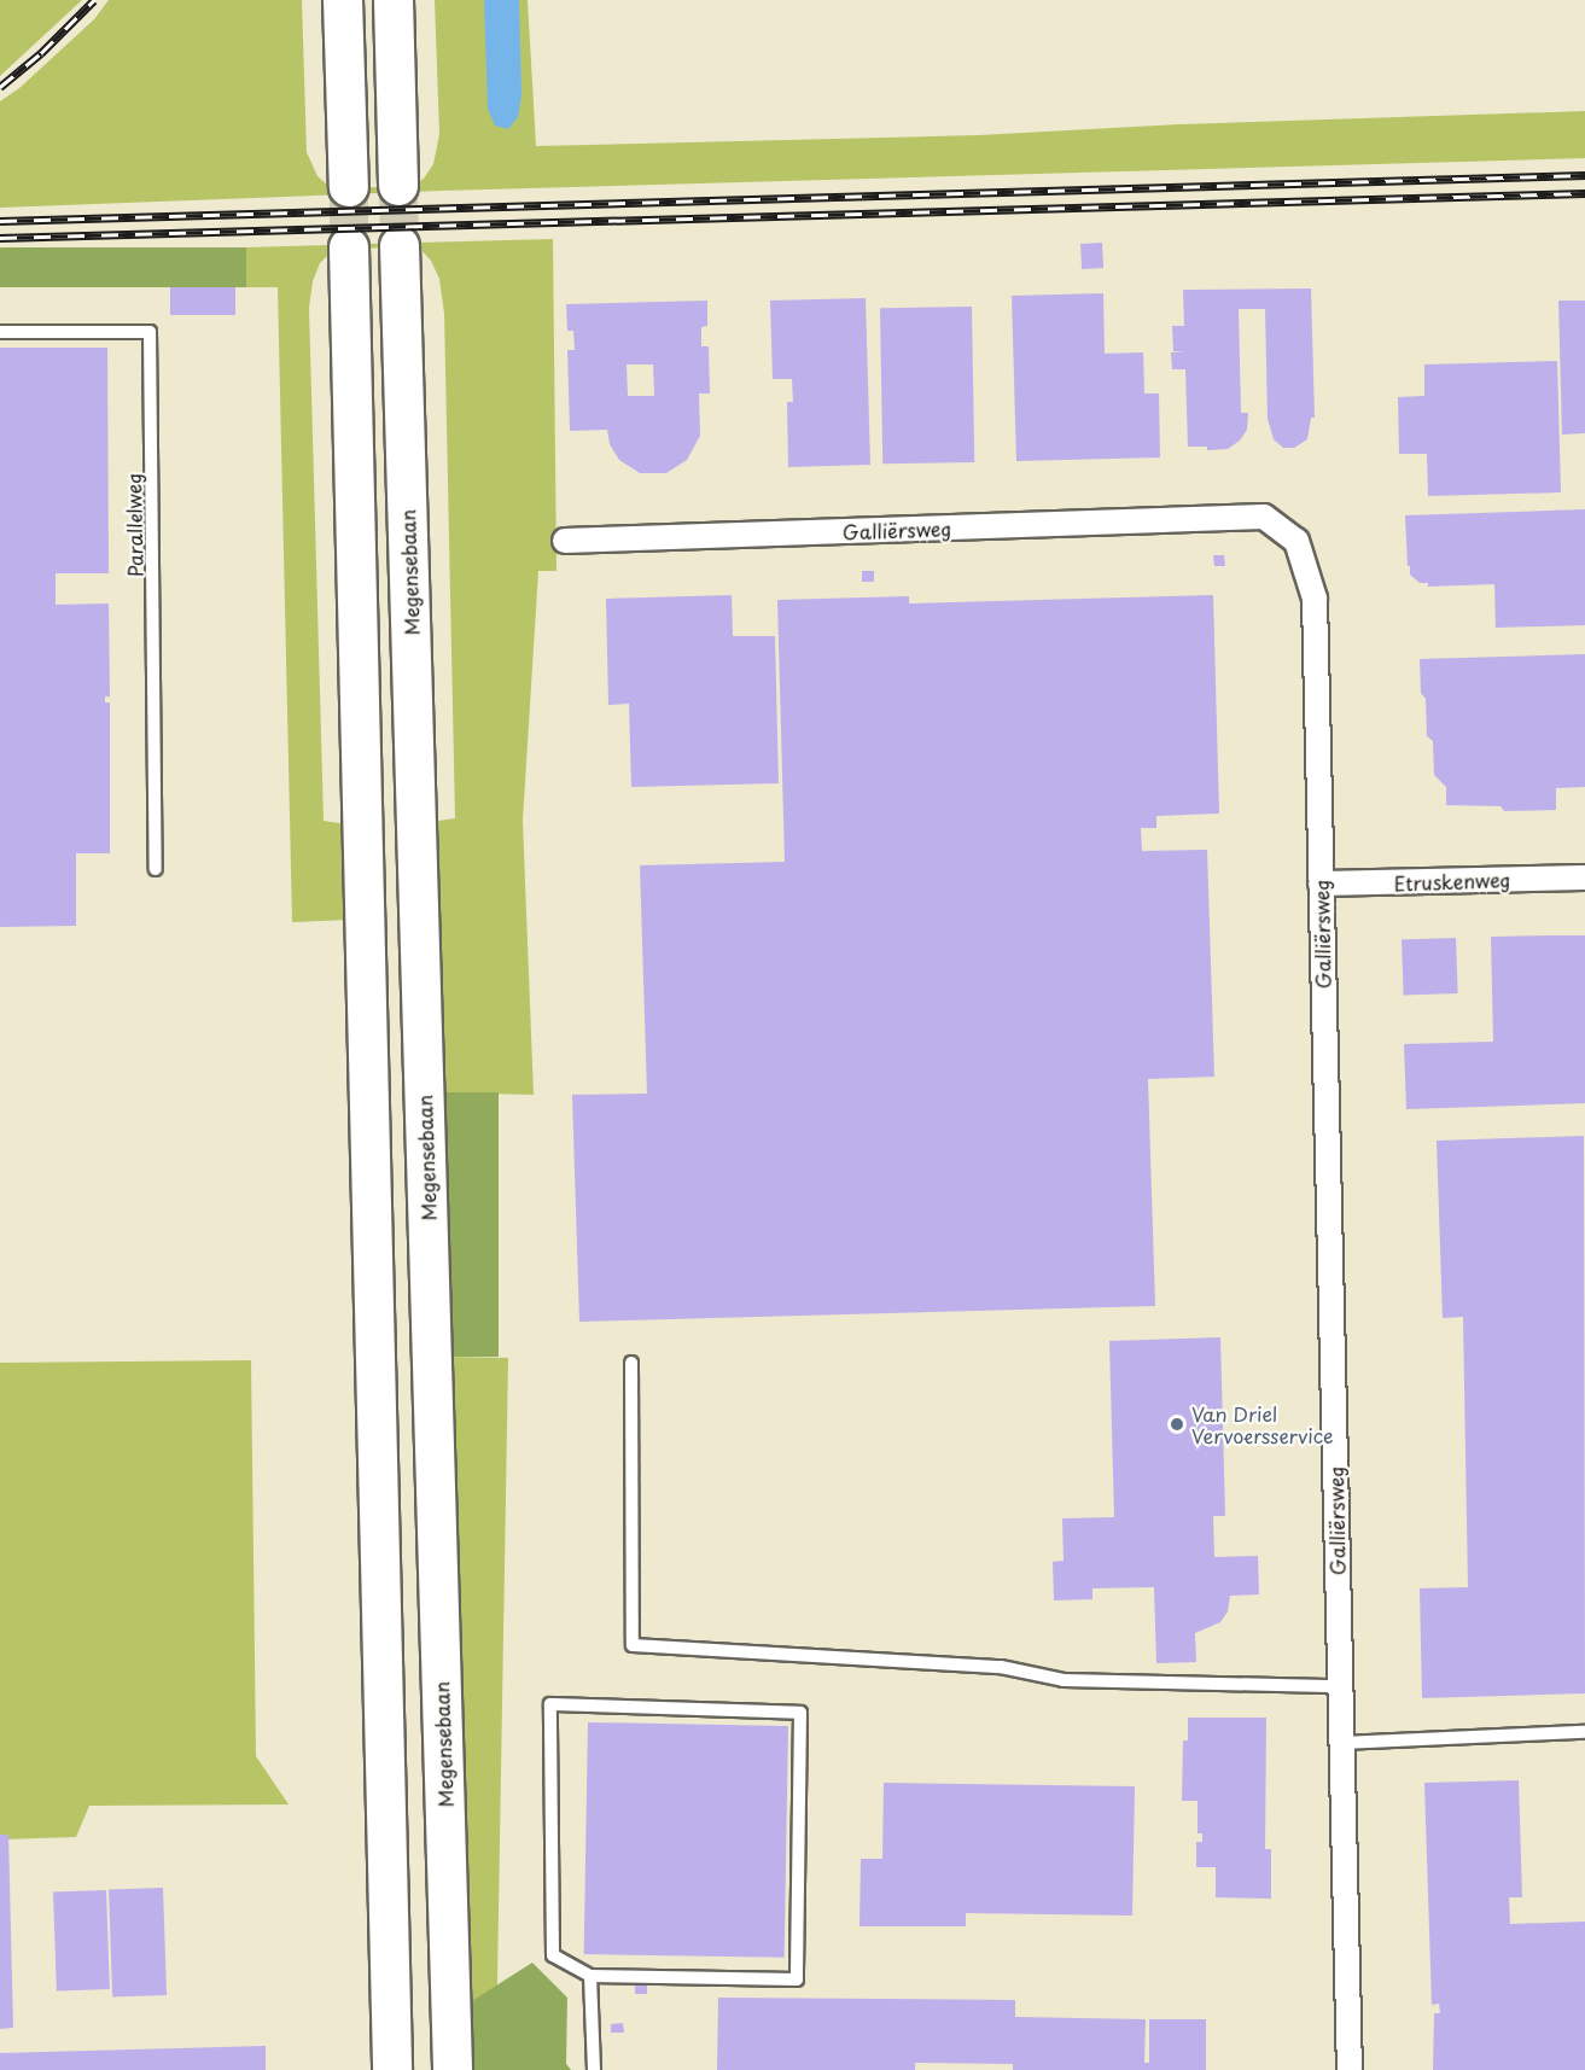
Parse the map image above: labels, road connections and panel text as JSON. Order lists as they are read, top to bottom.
{
  "streets": {
    "main road": ["Megensebaan"],
    "street": ["Galliërsweg", "Etruskenweg"],
    "lane": ["Parallelweg"]
  },
  "crossings": [
    ["Galliërsweg", "Etruskenweg"]
  ],
  "places": ["Van Driel Vervoersservice"]
}
